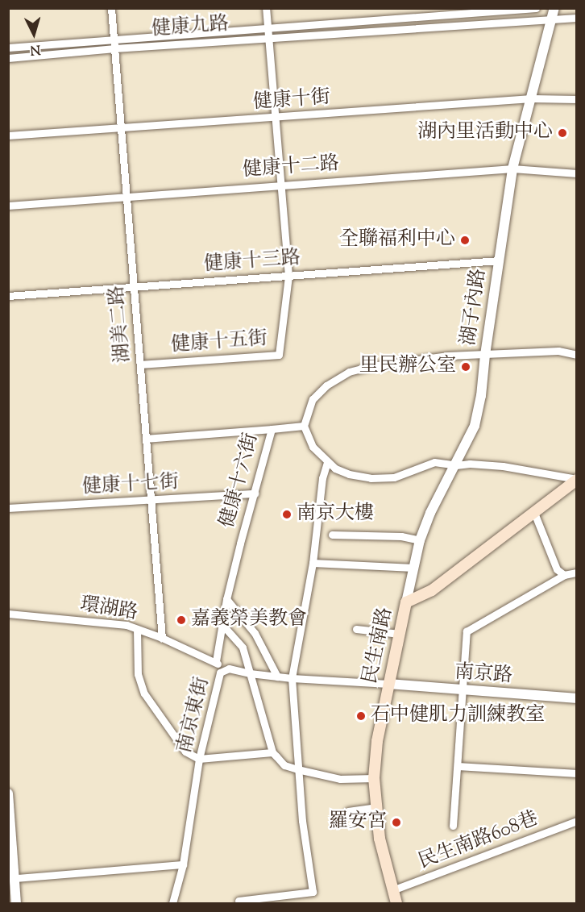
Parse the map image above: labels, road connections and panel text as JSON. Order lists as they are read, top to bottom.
{
  "streets": {
    "main road": ["民生南路"],
    "street": [
      "健康九路",
      "健康十街",
      "健康十二路",
      "健康十三路",
      "湖子內路",
      "湖美二路",
      "健康十五街",
      "健康十六街",
      "健康十七街",
      "環湖路",
      "南京路",
      "南京東街",
      "民生南路608巷"
    ]
  },
  "crossings": [
    ["健康九路", "湖子內路"],
    ["健康九路", "湖美二路"],
    ["健康十街", "湖子內路"],
    ["健康十街", "湖美二路"],
    ["健康十二路", "湖子內路"],
    ["健康十二路", "湖美二路"],
    ["健康十三路", "湖子內路"],
    ["健康十三路", "湖美二路"],
    ["健康十三路", "健康十五街"],
    ["湖子內路", "民生南路"],
    ["湖美二路", "健康十五街"],
    ["湖美二路", "健康十六街"],
    ["湖美二路", "健康十七街"],
    ["湖美二路", "環湖路"],
    ["健康十六街", "健康十七街"],
    ["健康十六街", "環湖路"],
    ["環湖路", "南京東街"],
    ["民生南路", "南京路"],
    ["民生南路", "南京東街"],
    ["民生南路", "民生南路608巷"],
    ["南京路", "南京東街"]
  ],
  "places": [
    "湖內里活動中心",
    "全聯福利中心",
    "里民辦公室",
    "南京大樓",
    "嘉義榮美教會",
    "石中健肌力訓練教室",
    "羅安宮"
  ],
  "north": "bottom"
}
